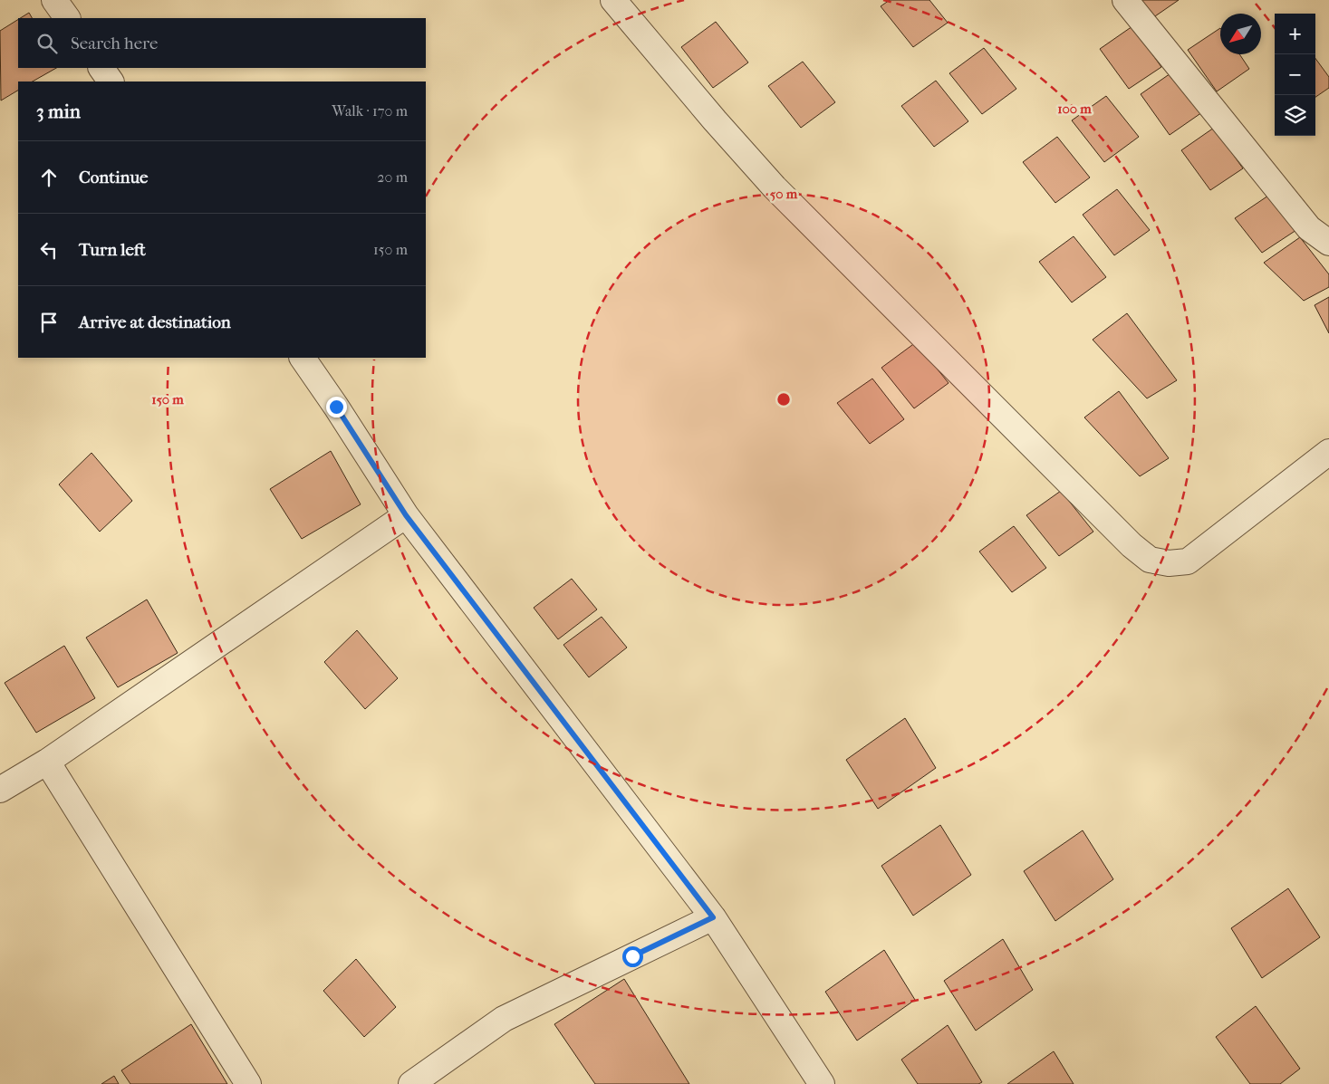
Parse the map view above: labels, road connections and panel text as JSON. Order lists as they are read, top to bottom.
{
  "north": "bottom left",
  "page": {
    "map_buttons": ["+", "−"],
    "search": "Search here",
    "heading": ["3 min", "Walk · 170 m"],
    "list": [
      ["Continue", "20 m"],
      ["Turn left", "150 m"],
      "Arrive at destination"
    ]
  },
  "rings": ["100 m", "50 m", "150 m"]
}
